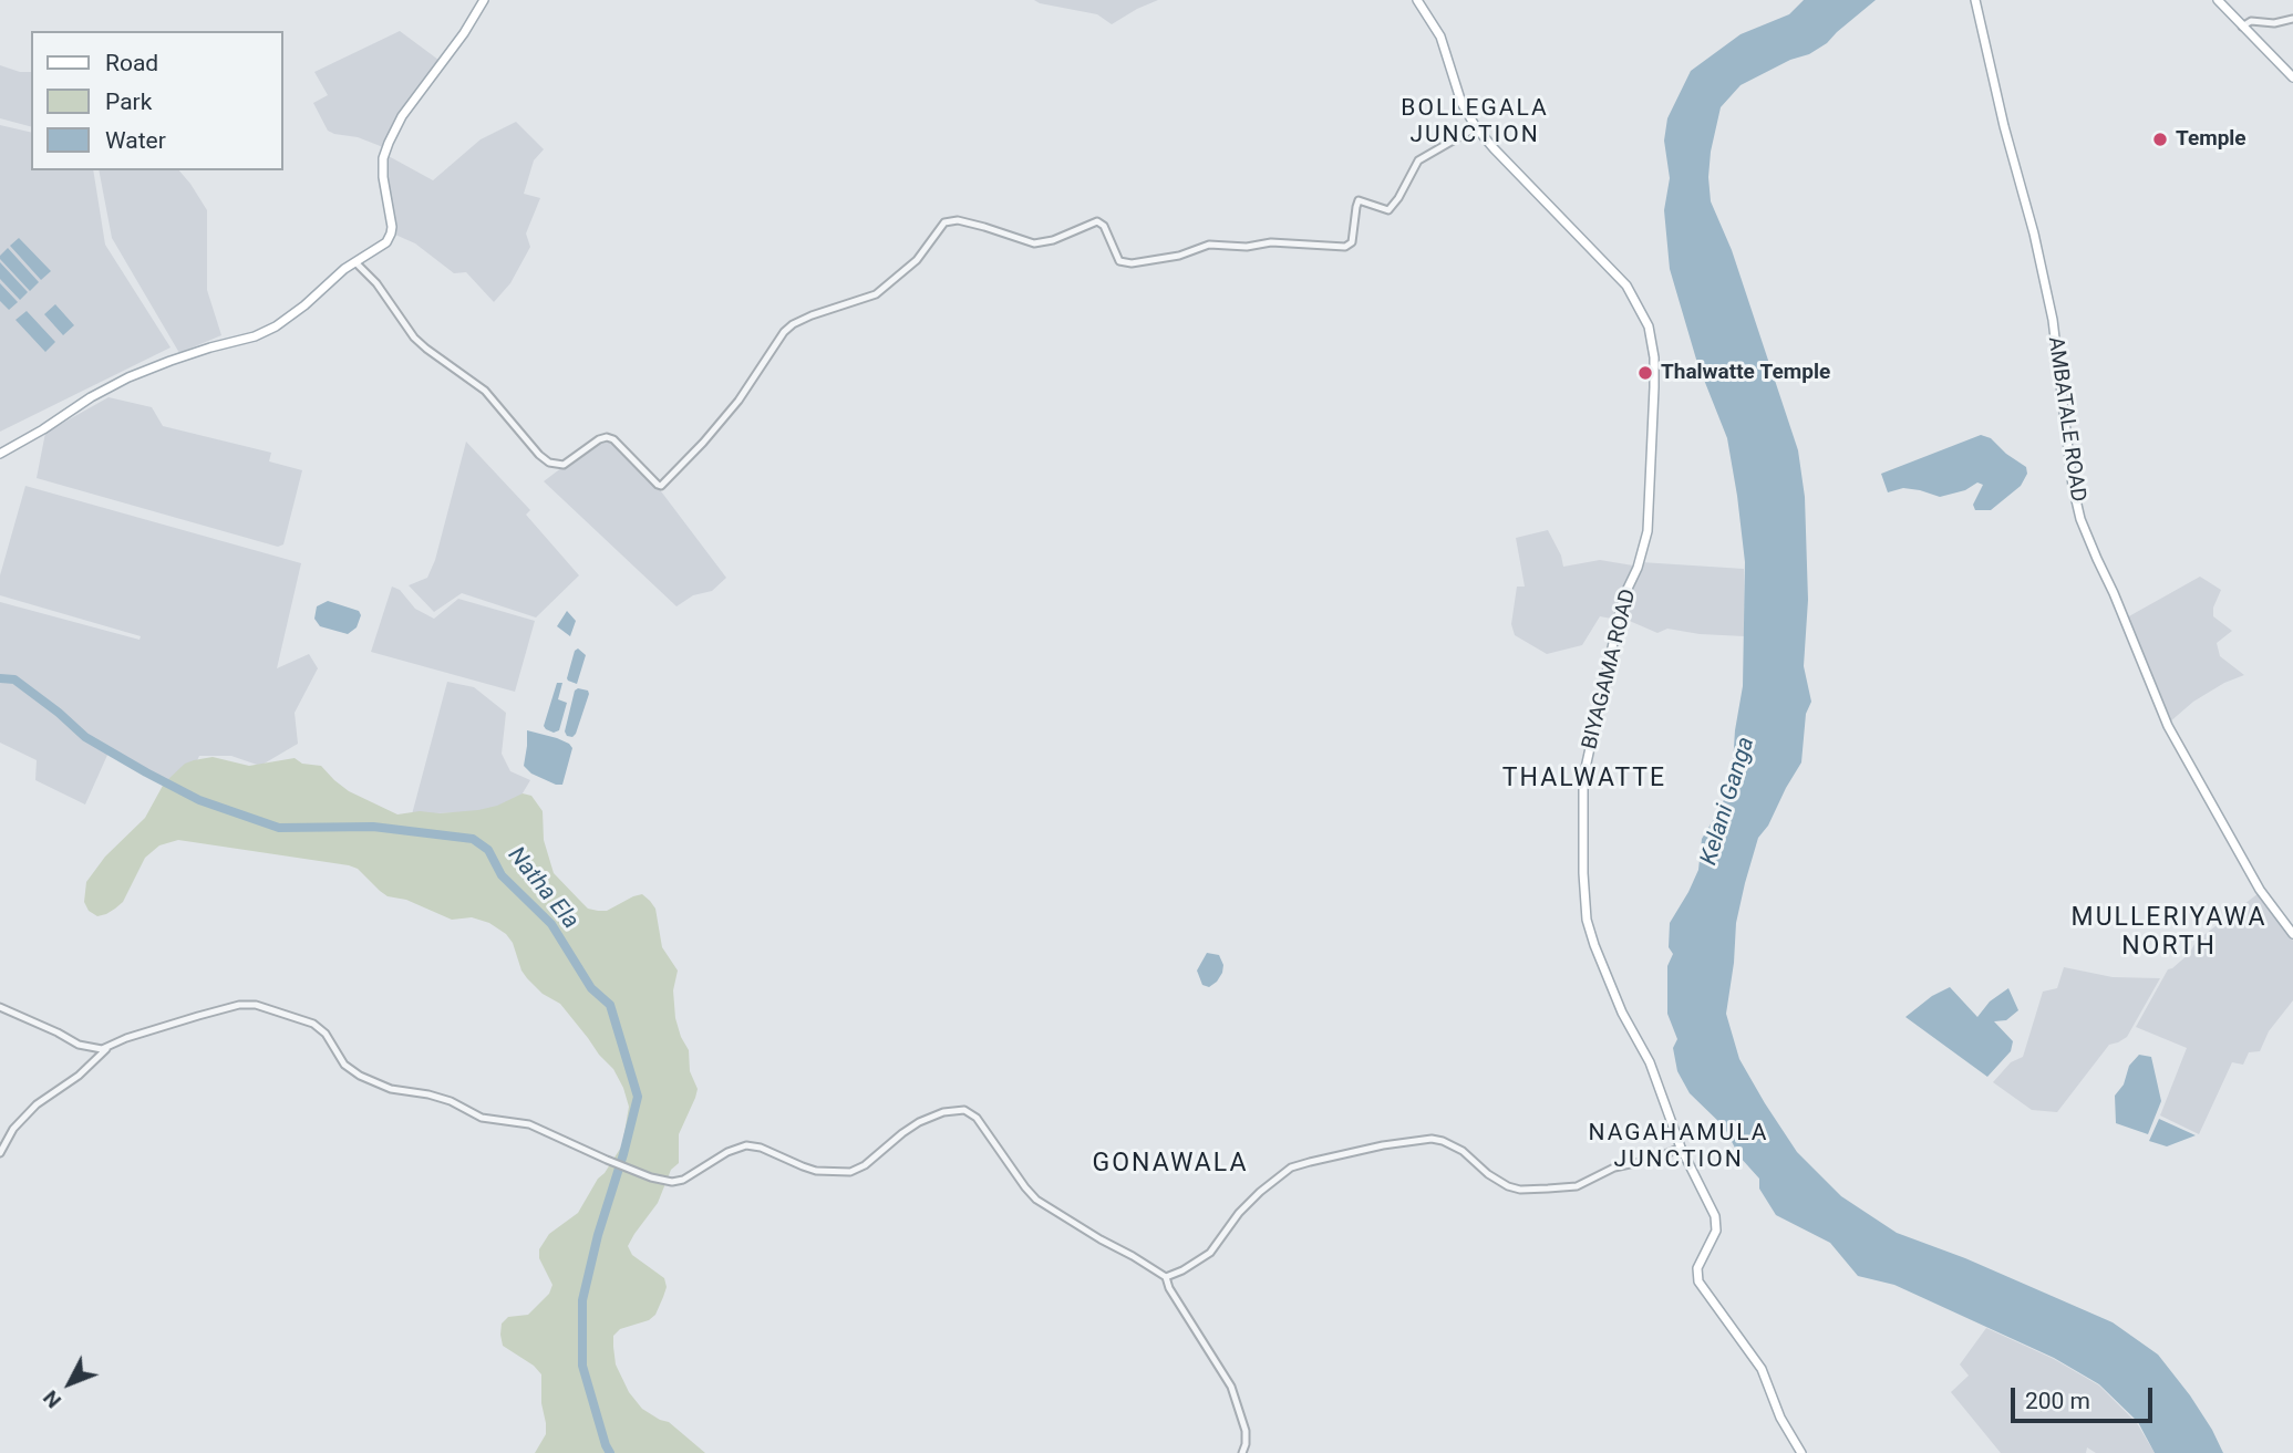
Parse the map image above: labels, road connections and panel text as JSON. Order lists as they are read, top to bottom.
{
  "streets": {
    "main road": ["AMBATALE ROAD", "BIYAGAMA ROAD"]
  },
  "districts": [
    "BOLLEGALA JUNCTION",
    "THALWATTE",
    "MULLERIYAWA NORTH",
    "NAGAHAMULA JUNCTION",
    "GONAWALA"
  ],
  "water": ["Kelani Ganga", "Natha Ela"],
  "places": ["Temple", "Thalwatte Temple"],
  "legend": ["Road", "Park", "Water"],
  "scale_bar": "200 m",
  "north": "bottom left"
}
